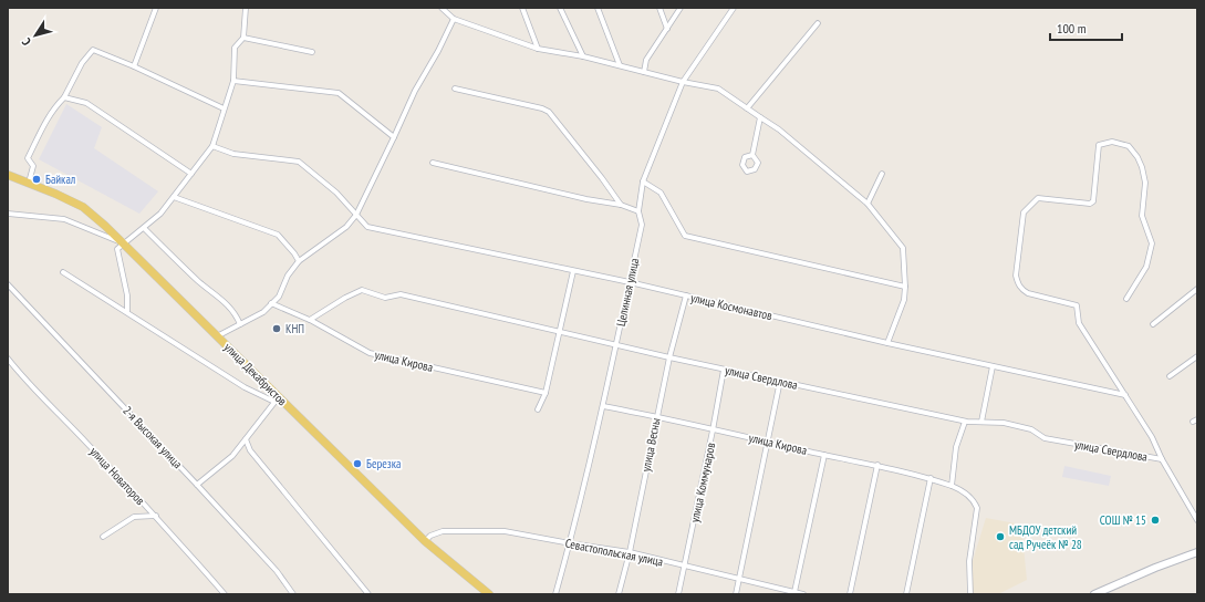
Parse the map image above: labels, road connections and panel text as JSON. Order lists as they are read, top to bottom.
{
  "streets": {
    "main road": ["улица Декабристов"],
    "street": [
      "Целинная улица",
      "улица Космонавтов",
      "улица Кирова",
      "улица Свердлова",
      "2-я Высокая улица",
      "улица Весны",
      "улица Новаторов",
      "улица Коммунаров",
      "Севастопольская улица"
    ]
  },
  "crossings": [
    ["Целинная улица", "улица Космонавтов"],
    ["Целинная улица", "улица Кирова"],
    ["Целинная улица", "улица Свердлова"],
    ["Целинная улица", "Севастопольская улица"],
    ["улица Космонавтов", "улица Весны"],
    ["улица Кирова", "улица Свердлова"],
    ["улица Кирова", "улица Весны"],
    ["улица Кирова", "улица Коммунаров"],
    ["улица Декабристов", "Севастопольская улица"],
    ["улица Свердлова", "улица Весны"],
    ["улица Свердлова", "улица Коммунаров"],
    ["улица Весны", "Севастопольская улица"],
    ["улица Коммунаров", "Севастопольская улица"]
  ],
  "places": [
    "Байкал",
    "КНП",
    "Березка",
    "СОШ № 15",
    "МБДОУ детский сад Ручеёк № 28"
  ],
  "scale_bar": "100 m",
  "north": "bottom left"
}
